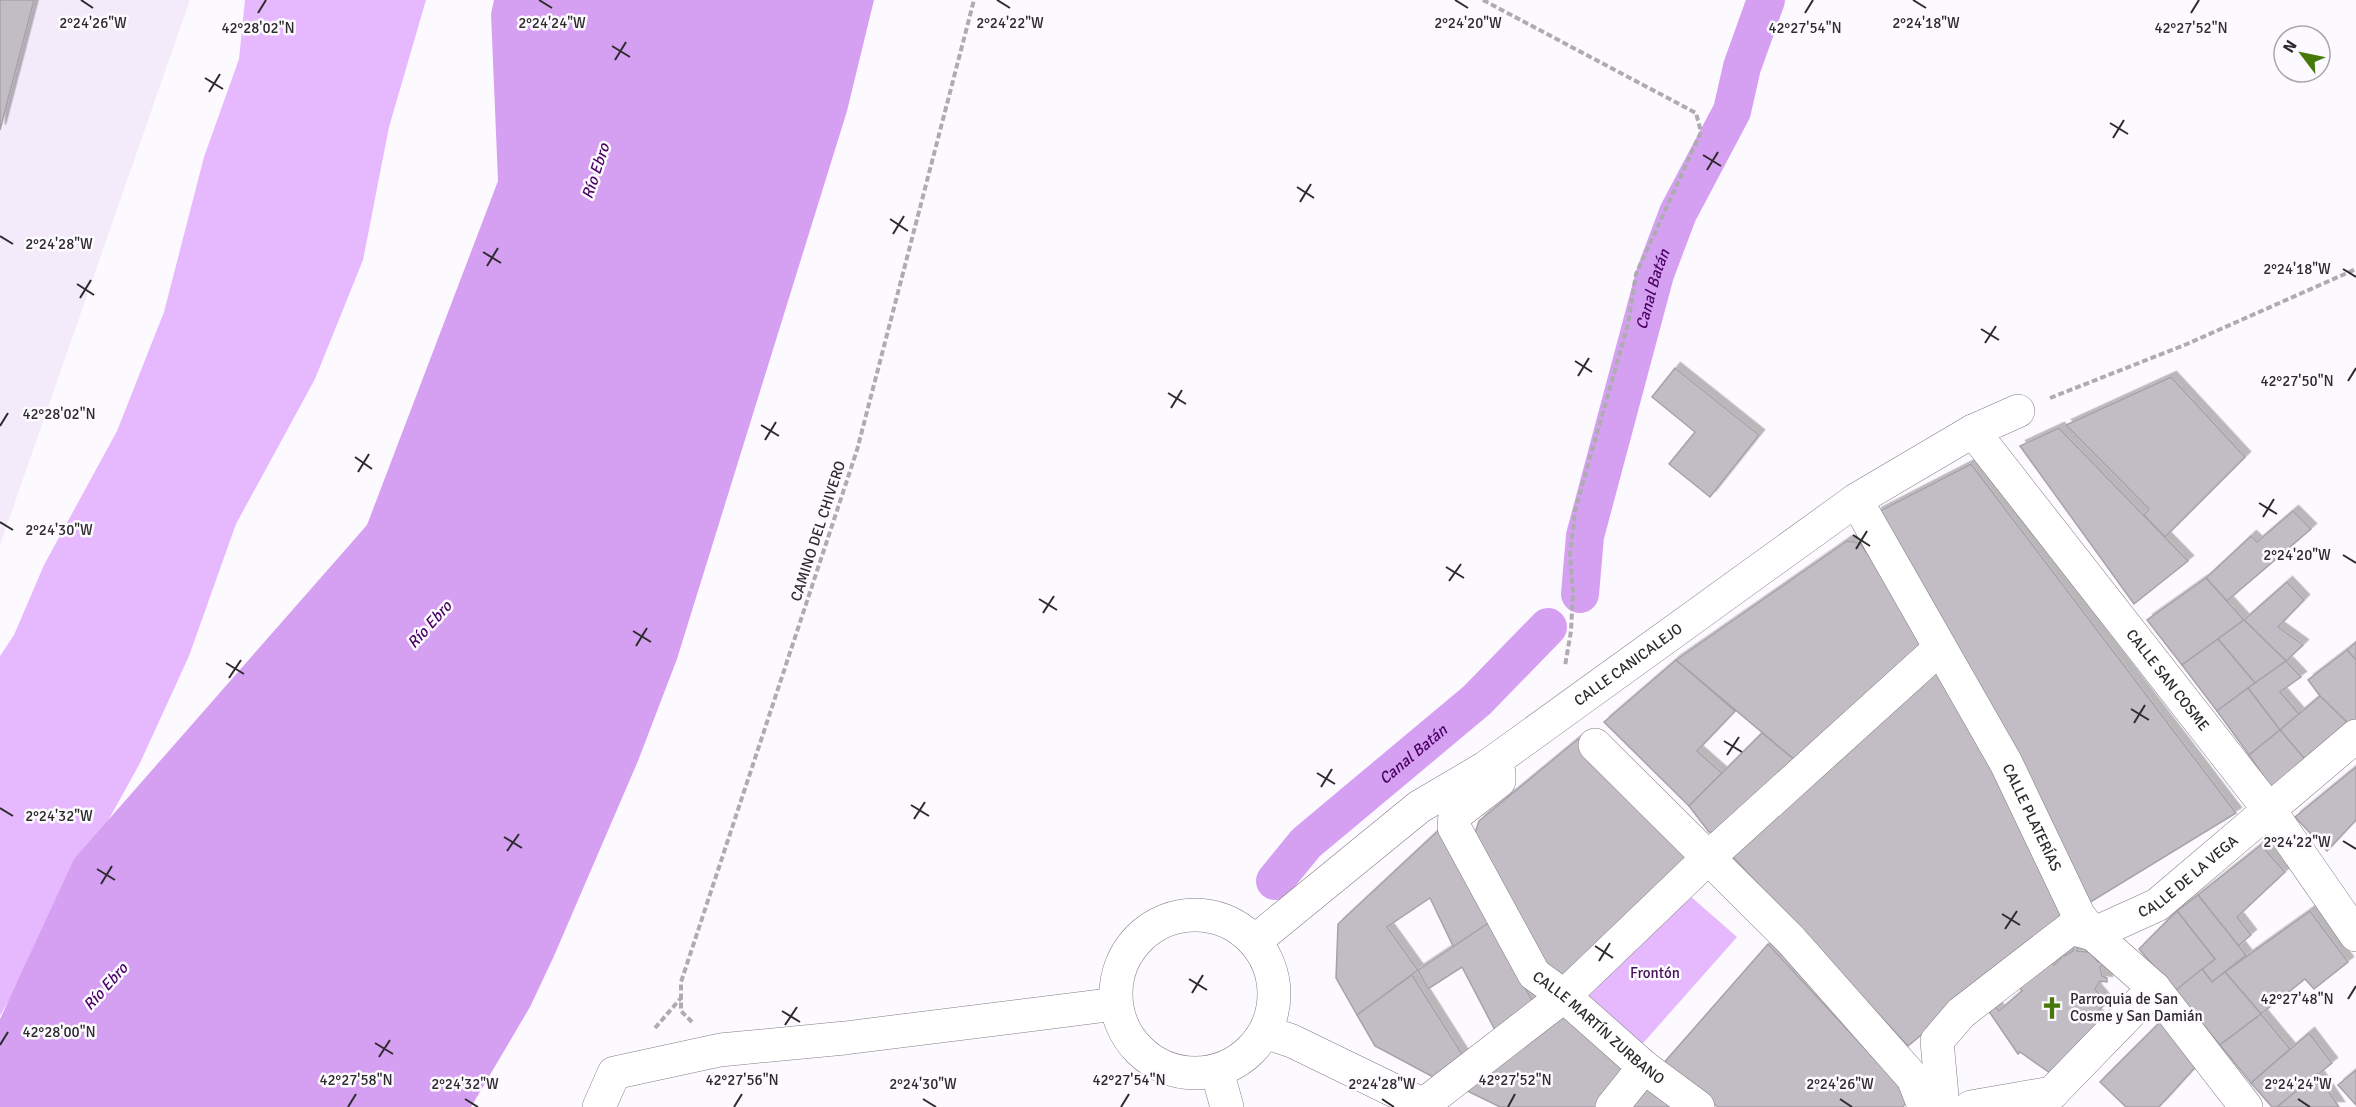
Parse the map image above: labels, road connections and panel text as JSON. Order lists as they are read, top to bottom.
{
  "streets": {
    "street": [
      "CALLE CANICALEJO",
      "CALLE SAN COSME",
      "CALLE PLATERÍAS",
      "CALLE DE LA VEGA",
      "CALLE MARTÍN ZURBANO"
    ],
    "path": ["CAMINO DEL CHIVERO"]
  },
  "crossings": [
    ["CALLE CANICALEJO", "CALLE SAN COSME"],
    ["CALLE CANICALEJO", "CALLE PLATERÍAS"],
    ["CALLE CANICALEJO", "CALLE MARTÍN ZURBANO"],
    ["CALLE SAN COSME", "CALLE DE LA VEGA"],
    ["CALLE PLATERÍAS", "CALLE DE LA VEGA"]
  ],
  "water": ["Río Ebro", "Canal Batán"],
  "parks": ["Frontón"],
  "places": {
    "church": ["Parroquia de San Cosme y San Damián"]
  },
  "north": "top left",
  "coordinates": [
    "2°24'26\"W",
    "2°24'24\"W",
    "2°24'22\"W",
    "2°24'20\"W",
    "2°24'18\"W",
    "42°28'02\"N",
    "42°27'54\"N",
    "42°27'52\"N",
    "2°24'28\"W",
    "42°27'50\"N",
    "2°24'30\"W",
    "2°24'32\"W",
    "42°27'48\"N",
    "42°28'00\"N",
    "42°27'58\"N",
    "42°27'56\"N"
  ]
}
